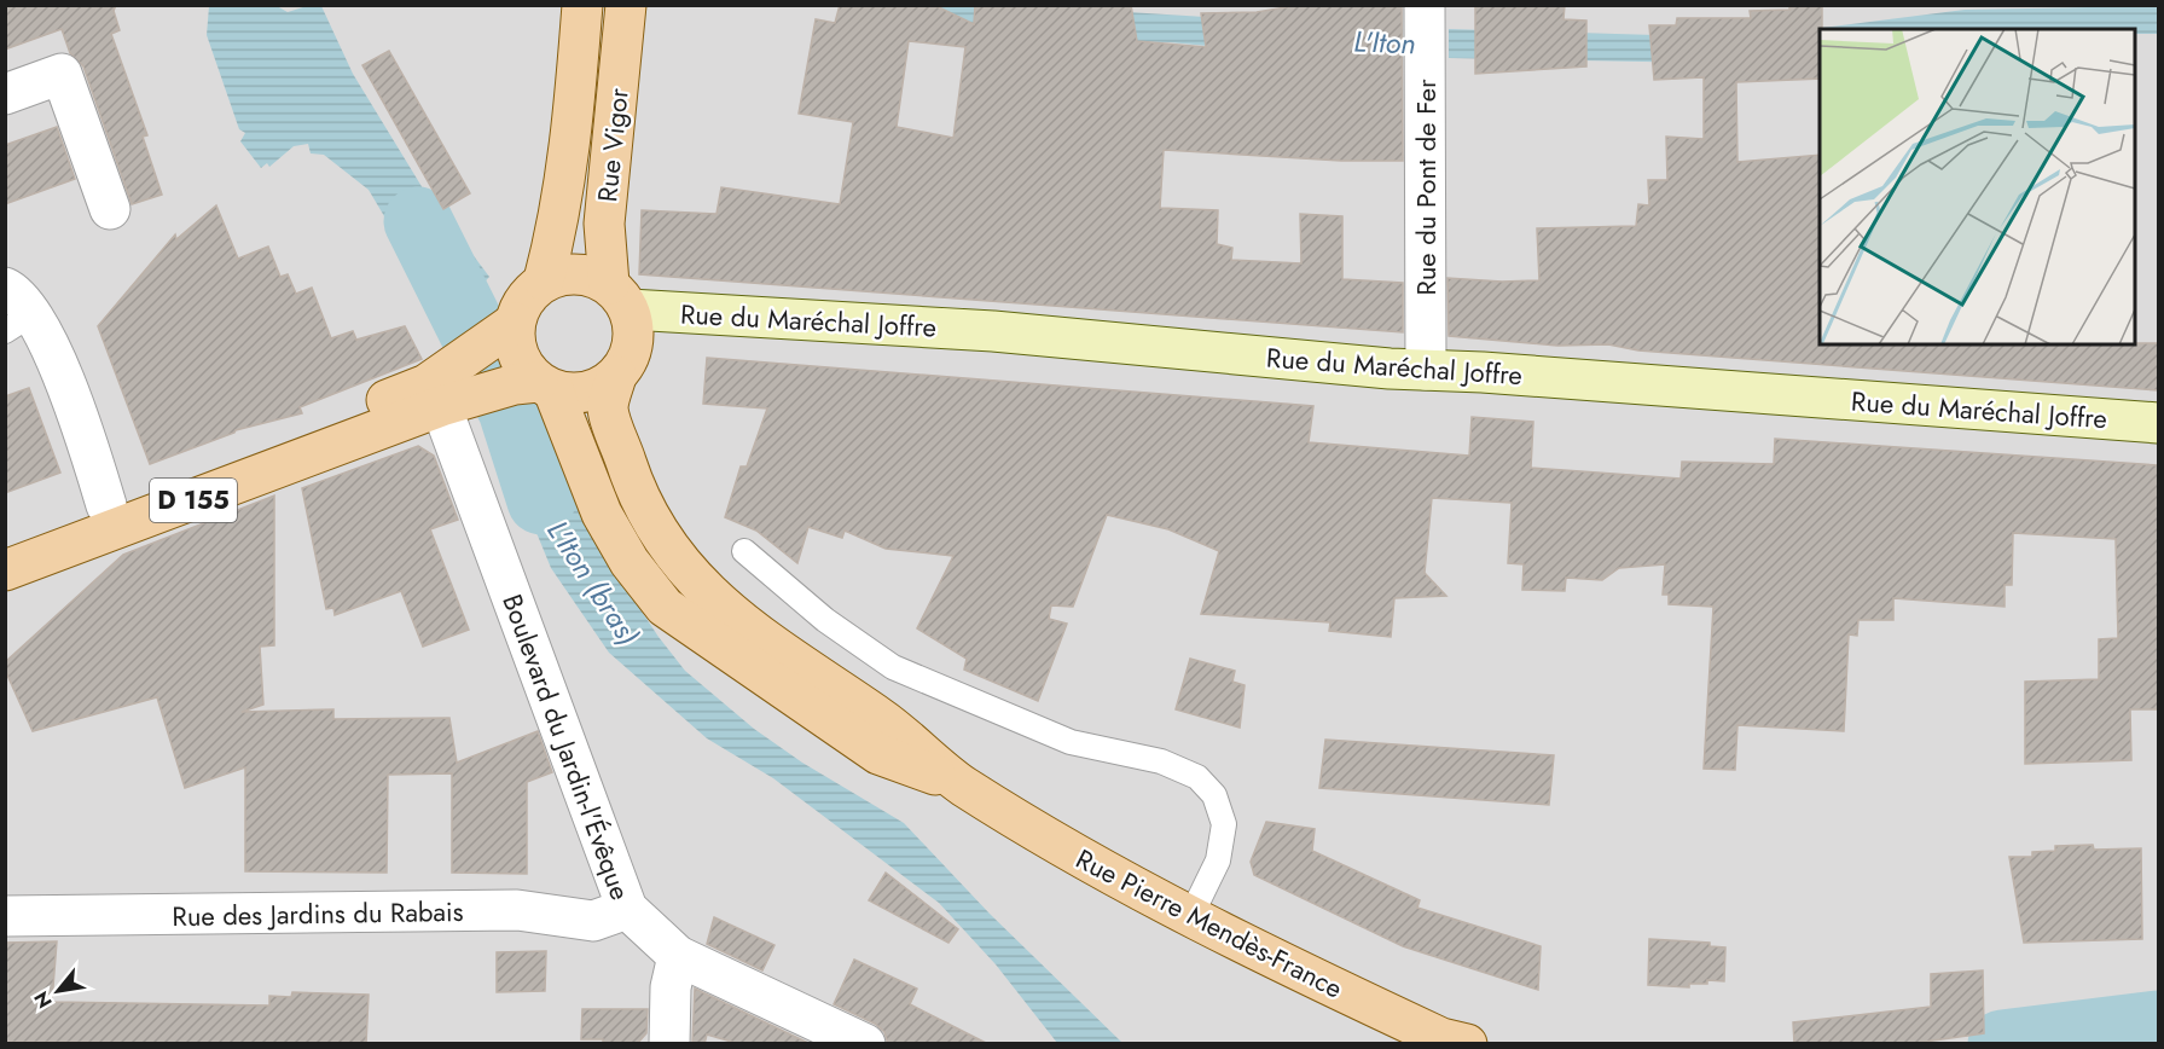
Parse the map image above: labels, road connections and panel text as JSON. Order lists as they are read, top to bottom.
{
  "streets": {
    "main road": [
      "Rue Vigor",
      "Rue du Maréchal Joffre",
      "D 155",
      "Rue Pierre Mendès-France"
    ],
    "street": ["Rue du Pont de Fer", "Boulevard du Jardin-l'Évêque", "Rue des Jardins du Rabais"]
  },
  "crossings": [
    ["Rue Vigor", "Rue du Maréchal Joffre"],
    ["Rue Vigor", "D 155"],
    ["Rue Vigor", "Rue Pierre Mendès-France"],
    ["Rue du Pont de Fer", "Rue du Maréchal Joffre"],
    ["Rue du Maréchal Joffre", "D 155"],
    ["Rue du Maréchal Joffre", "Rue Pierre Mendès-France"],
    ["D 155", "Boulevard du Jardin-l'Évêque"],
    ["D 155", "Rue Pierre Mendès-France"],
    ["Boulevard du Jardin-l'Évêque", "Rue des Jardins du Rabais"]
  ],
  "water": ["L'Iton", "L'Iton (bras)"],
  "north": "bottom left"
}
